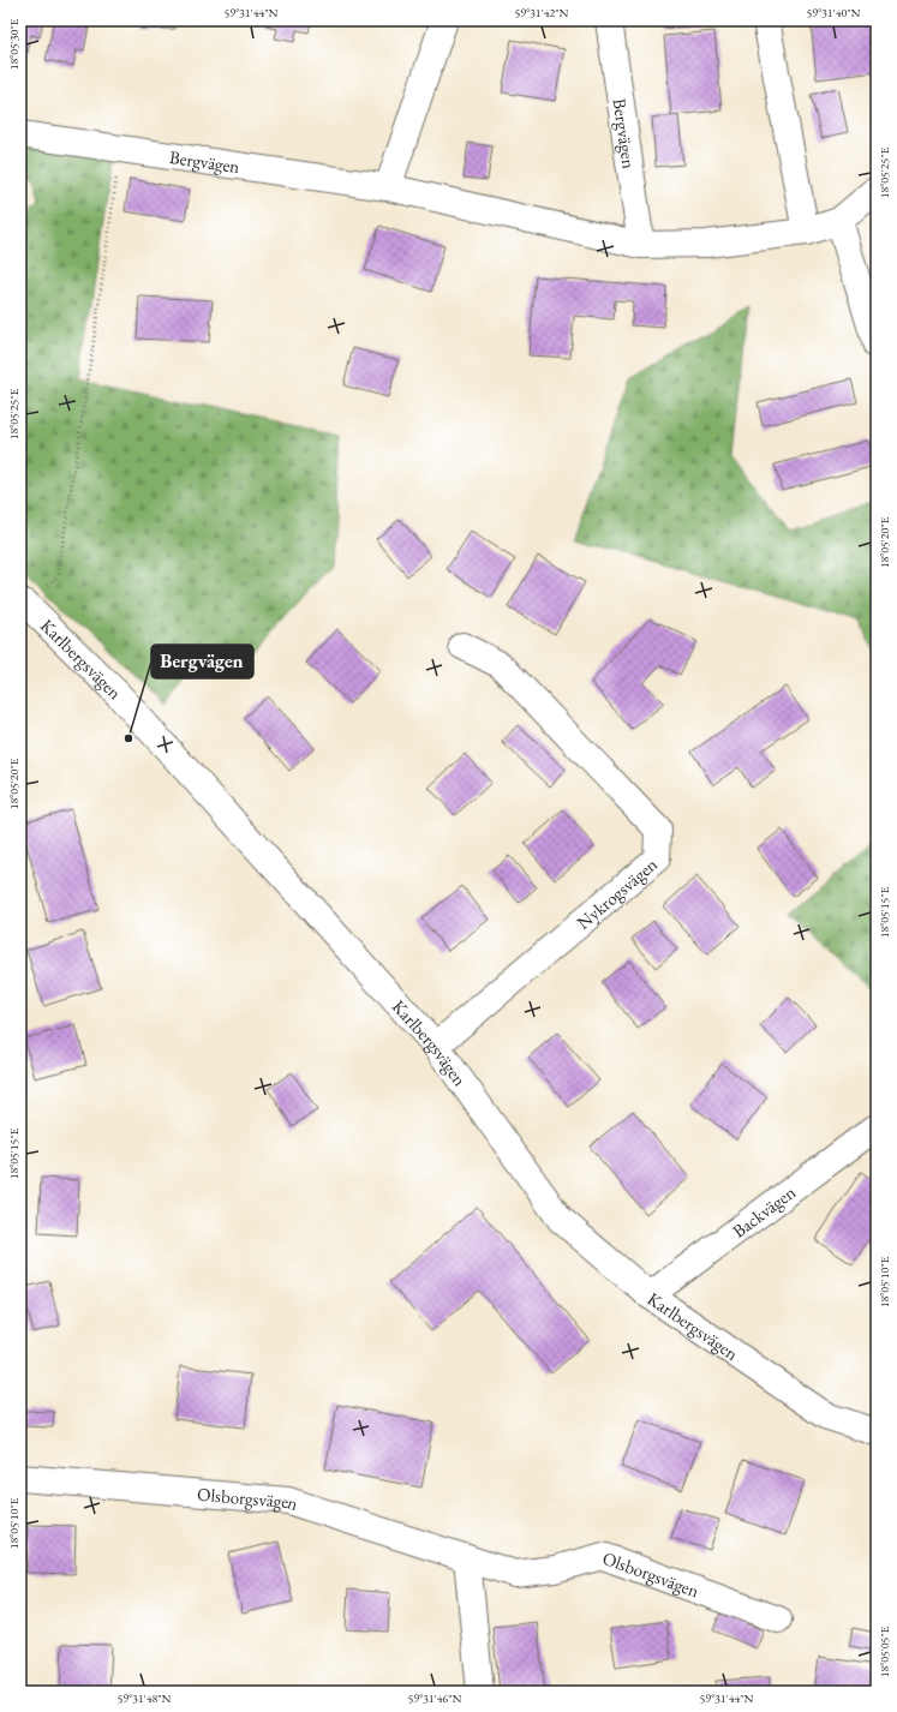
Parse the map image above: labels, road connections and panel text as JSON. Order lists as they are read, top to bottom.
{
  "streets": {
    "street": [
      "Bergvägen",
      "Karlbergsvägen",
      "Nykrogsvägen",
      "Backvägen",
      "Olsborgsvägen"
    ]
  },
  "crossings": [
    ["Karlbergsvägen", "Nykrogsvägen"],
    ["Karlbergsvägen", "Backvägen"]
  ],
  "places": ["Bergvägen"],
  "coordinates": [
    "59°31'44\"N",
    "59°31'42\"N",
    "59°31'40\"N",
    "18°05'30\"E",
    "18°05'25\"E",
    "18°05'20\"E",
    "18°05'15\"E",
    "18°05'10\"E",
    "18°05'05\"E",
    "59°31'48\"N",
    "59°31'46\"N"
  ]
}
